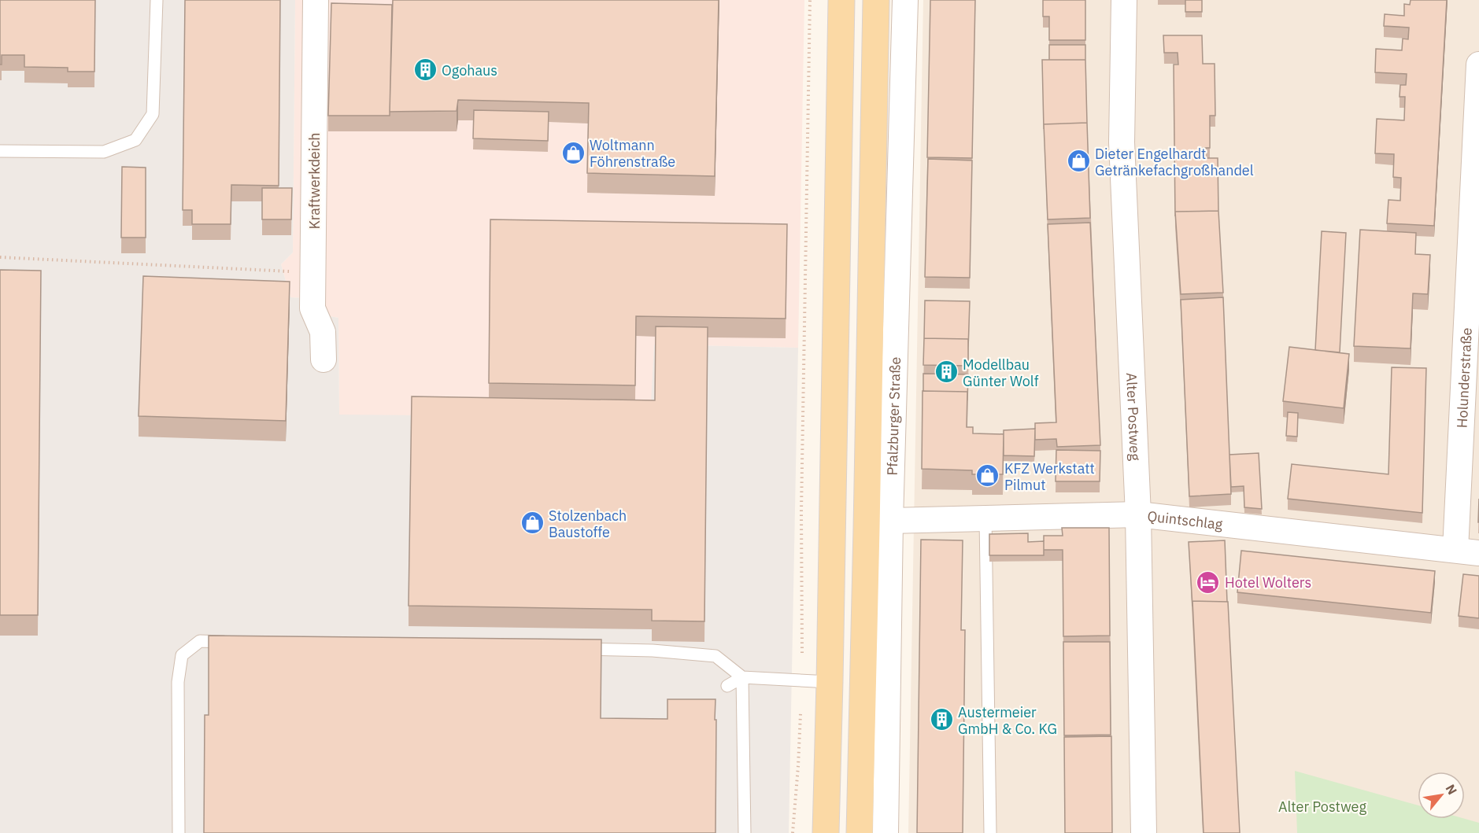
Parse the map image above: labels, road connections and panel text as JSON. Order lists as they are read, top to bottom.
{
  "streets": {
    "main road": ["Pfalzburger Straße"],
    "street": [
      "Kraftwerkdeich",
      "Holunderstraße",
      "Alter Postweg",
      "Quintschlag"
    ]
  },
  "crossings": [
    ["Holunderstraße", "Quintschlag"],
    ["Pfalzburger Straße", "Quintschlag"],
    ["Alter Postweg", "Quintschlag"]
  ],
  "parks": ["Alter Postweg"],
  "places": {
    "building": ["Ogohaus", "Modellbau Günter Wolf", "Austermeier GmbH & Co. KG"],
    "shop": [
      "Woltmann Föhrenstraße",
      "Dieter Engelhardt Getränkefachgroßhandel",
      "KFZ Werkstatt Pilmut",
      "Stolzenbach Baustoffe"
    ],
    "hotel": ["Hotel Wolters"]
  },
  "north": "top right"
}
